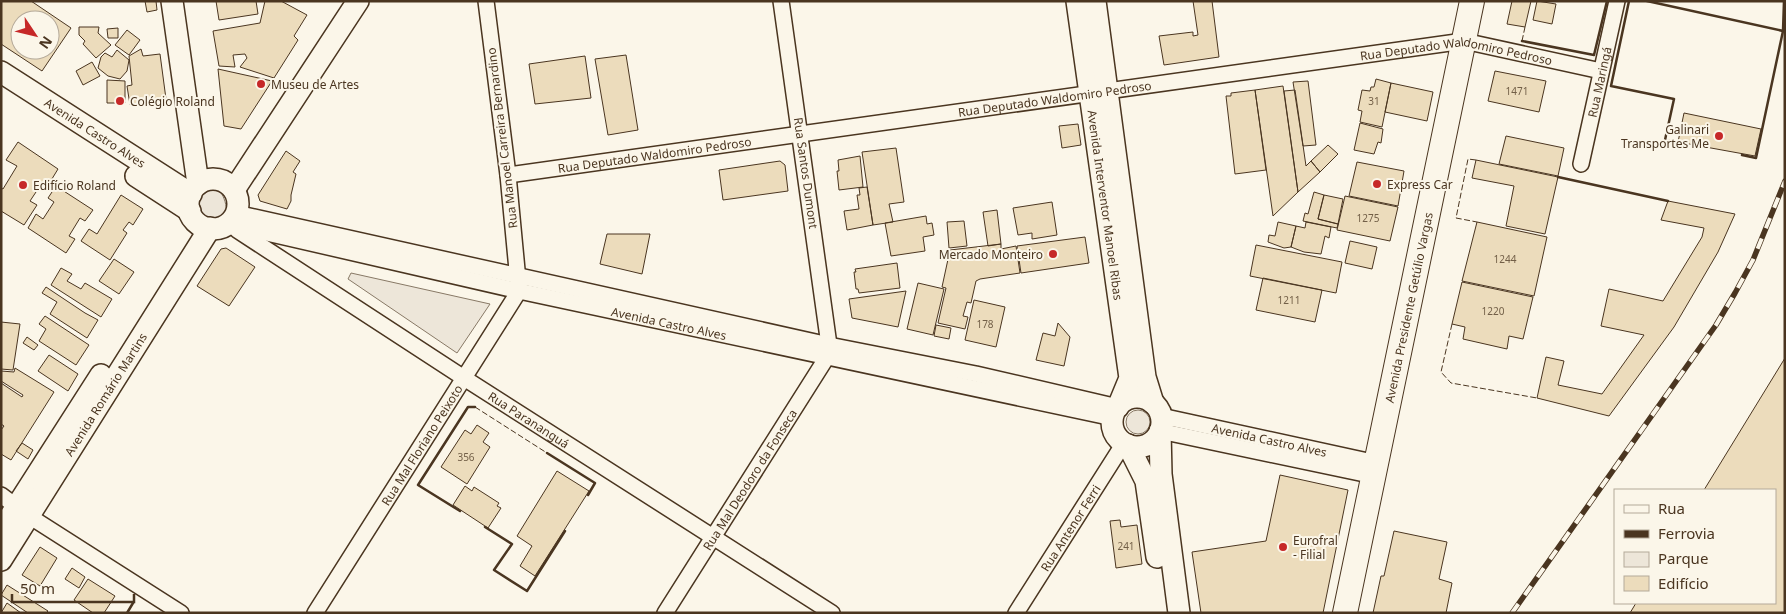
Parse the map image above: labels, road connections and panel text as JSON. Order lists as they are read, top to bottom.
{
  "streets": {
    "main road": ["Avenida Presidente Getúlio Vargas"],
    "street": [
      "Rua Deputado Waldomiro Pedroso",
      "Rua Maringá",
      "Avenida Castro Alves",
      "Rua Manoel Carreira Bernardino",
      "Rua Santos Dumont",
      "Avenida Interventor Manoel Ribas",
      "Avenida Romário Martins",
      "Rua Parananguá",
      "Rua Mal Floriano Peixoto",
      "Rua Mal Deodoro da Fonseca",
      "Rua Antenor Ferri"
    ]
  },
  "crossings": [
    ["Rua Deputado Waldomiro Pedroso", "Rua Maringá"],
    ["Rua Deputado Waldomiro Pedroso", "Rua Manoel Carreira Bernardino"],
    ["Rua Deputado Waldomiro Pedroso", "Rua Santos Dumont"],
    ["Rua Deputado Waldomiro Pedroso", "Avenida Interventor Manoel Ribas"],
    ["Rua Deputado Waldomiro Pedroso", "Avenida Presidente Getúlio Vargas"],
    ["Avenida Castro Alves", "Rua Manoel Carreira Bernardino"],
    ["Avenida Castro Alves", "Rua Santos Dumont"],
    ["Avenida Castro Alves", "Avenida Interventor Manoel Ribas"],
    ["Avenida Castro Alves", "Avenida Presidente Getúlio Vargas"],
    ["Avenida Castro Alves", "Avenida Romário Martins"],
    ["Avenida Castro Alves", "Rua Parananguá"],
    ["Avenida Castro Alves", "Rua Mal Floriano Peixoto"],
    ["Avenida Castro Alves", "Rua Mal Deodoro da Fonseca"],
    ["Avenida Castro Alves", "Rua Antenor Ferri"],
    ["Rua Manoel Carreira Bernardino", "Rua Mal Floriano Peixoto"],
    ["Rua Santos Dumont", "Rua Mal Deodoro da Fonseca"],
    ["Avenida Interventor Manoel Ribas", "Rua Antenor Ferri"],
    ["Avenida Romário Martins", "Rua Parananguá"],
    ["Rua Parananguá", "Rua Mal Floriano Peixoto"],
    ["Rua Parananguá", "Rua Mal Deodoro da Fonseca"]
  ],
  "places": [
    "Museu de Artes",
    "Colégio Roland",
    "Galinari Transportes Me",
    "Express Car",
    "Edifício Roland",
    "Mercado Monteiro",
    "Eurofral - Filial"
  ],
  "house_numbers": [
    "1471",
    "31",
    "1275",
    "1244",
    "1211",
    "1220",
    "178",
    "356",
    "241"
  ],
  "legend": [
    "Rua",
    "Ferrovia",
    "Parque",
    "Edifício"
  ],
  "scale_bar": "50 m",
  "north": "bottom right"
}
